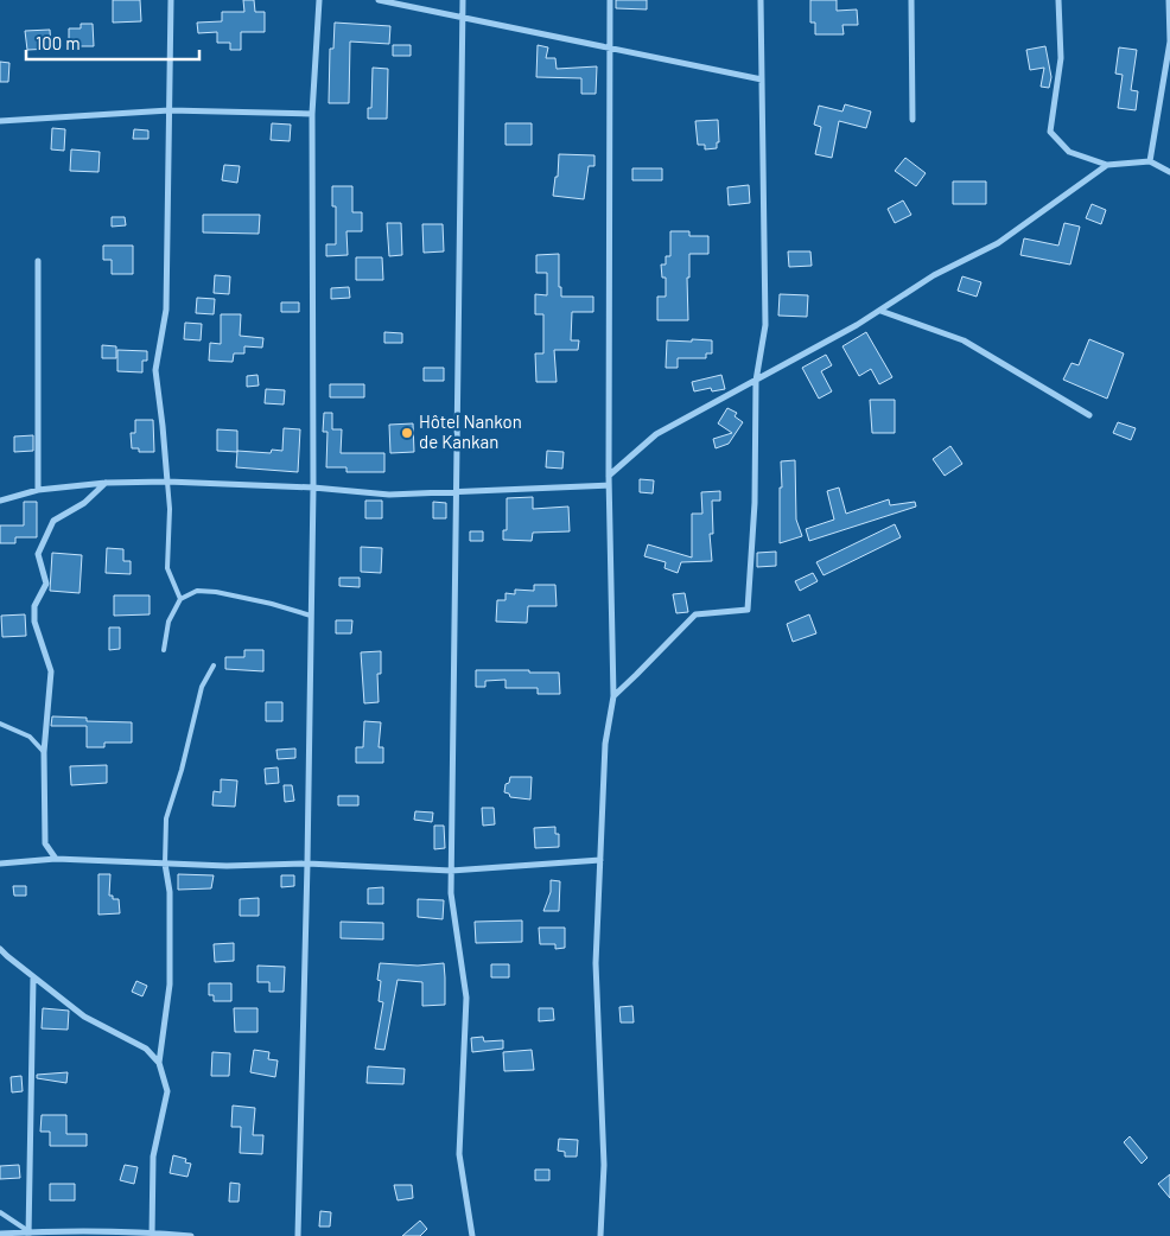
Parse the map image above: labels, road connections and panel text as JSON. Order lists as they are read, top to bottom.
{
  "places": ["Hôtel Nankon de Kankan"],
  "scale_bar": "100 m"
}
